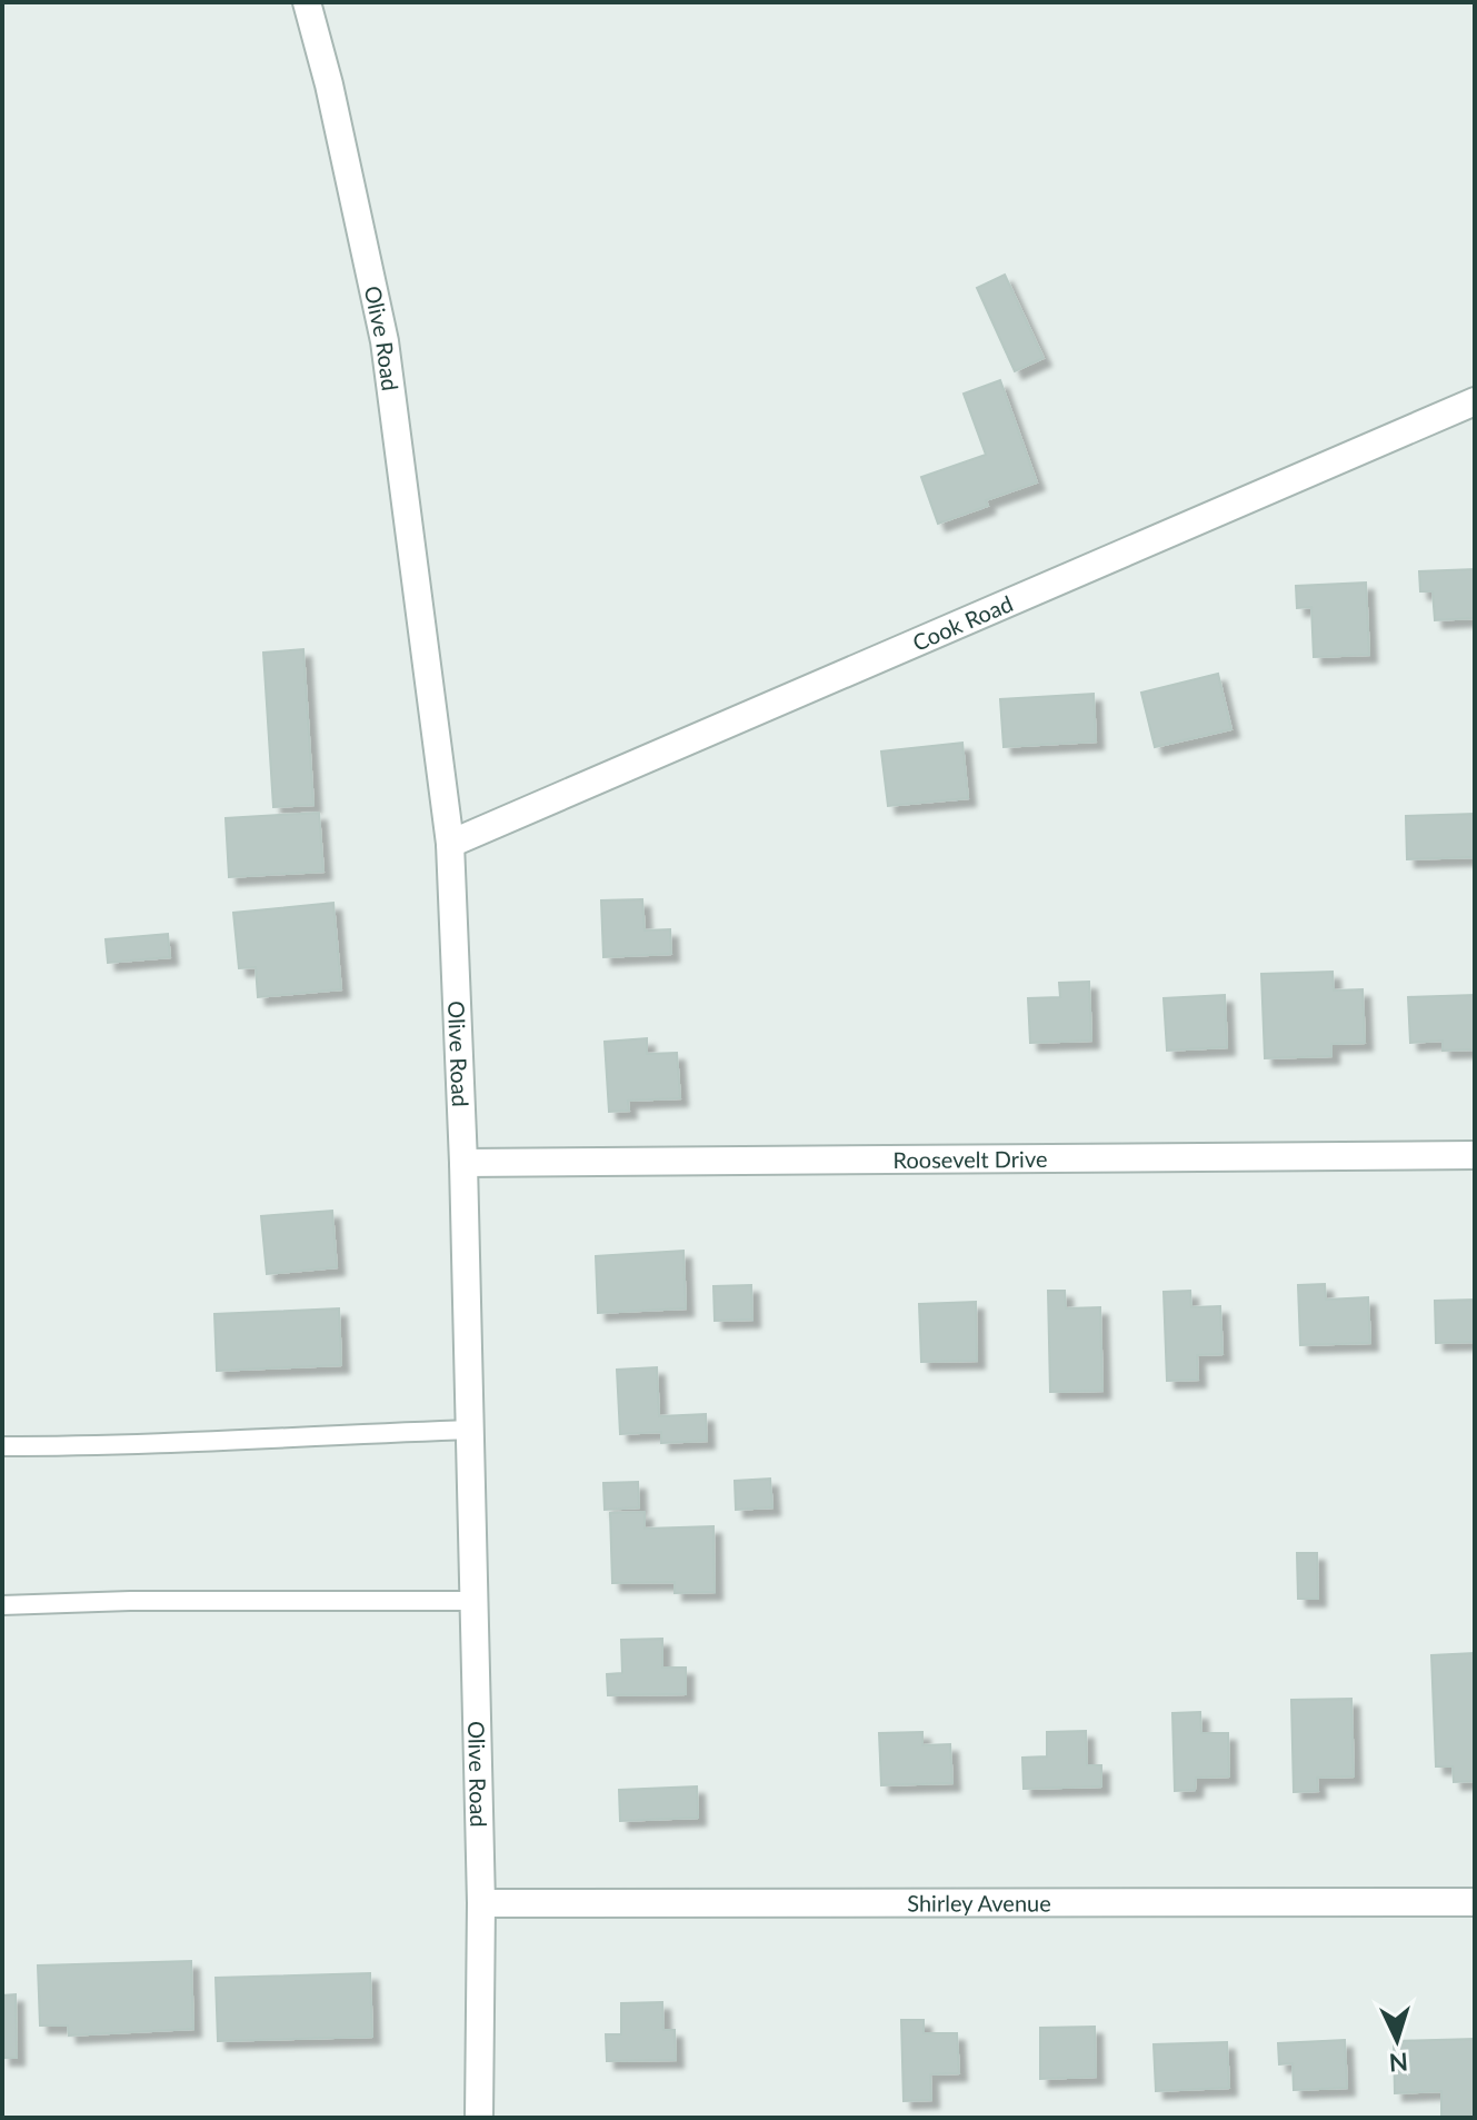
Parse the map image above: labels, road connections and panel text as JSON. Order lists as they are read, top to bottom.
{
  "streets": {
    "street": [
      "Olive Road",
      "Cook Road",
      "Roosevelt Drive",
      "Shirley Avenue"
    ]
  },
  "crossings": [
    ["Olive Road", "Cook Road"],
    ["Olive Road", "Roosevelt Drive"],
    ["Olive Road", "Shirley Avenue"]
  ],
  "north": "bottom"
}
